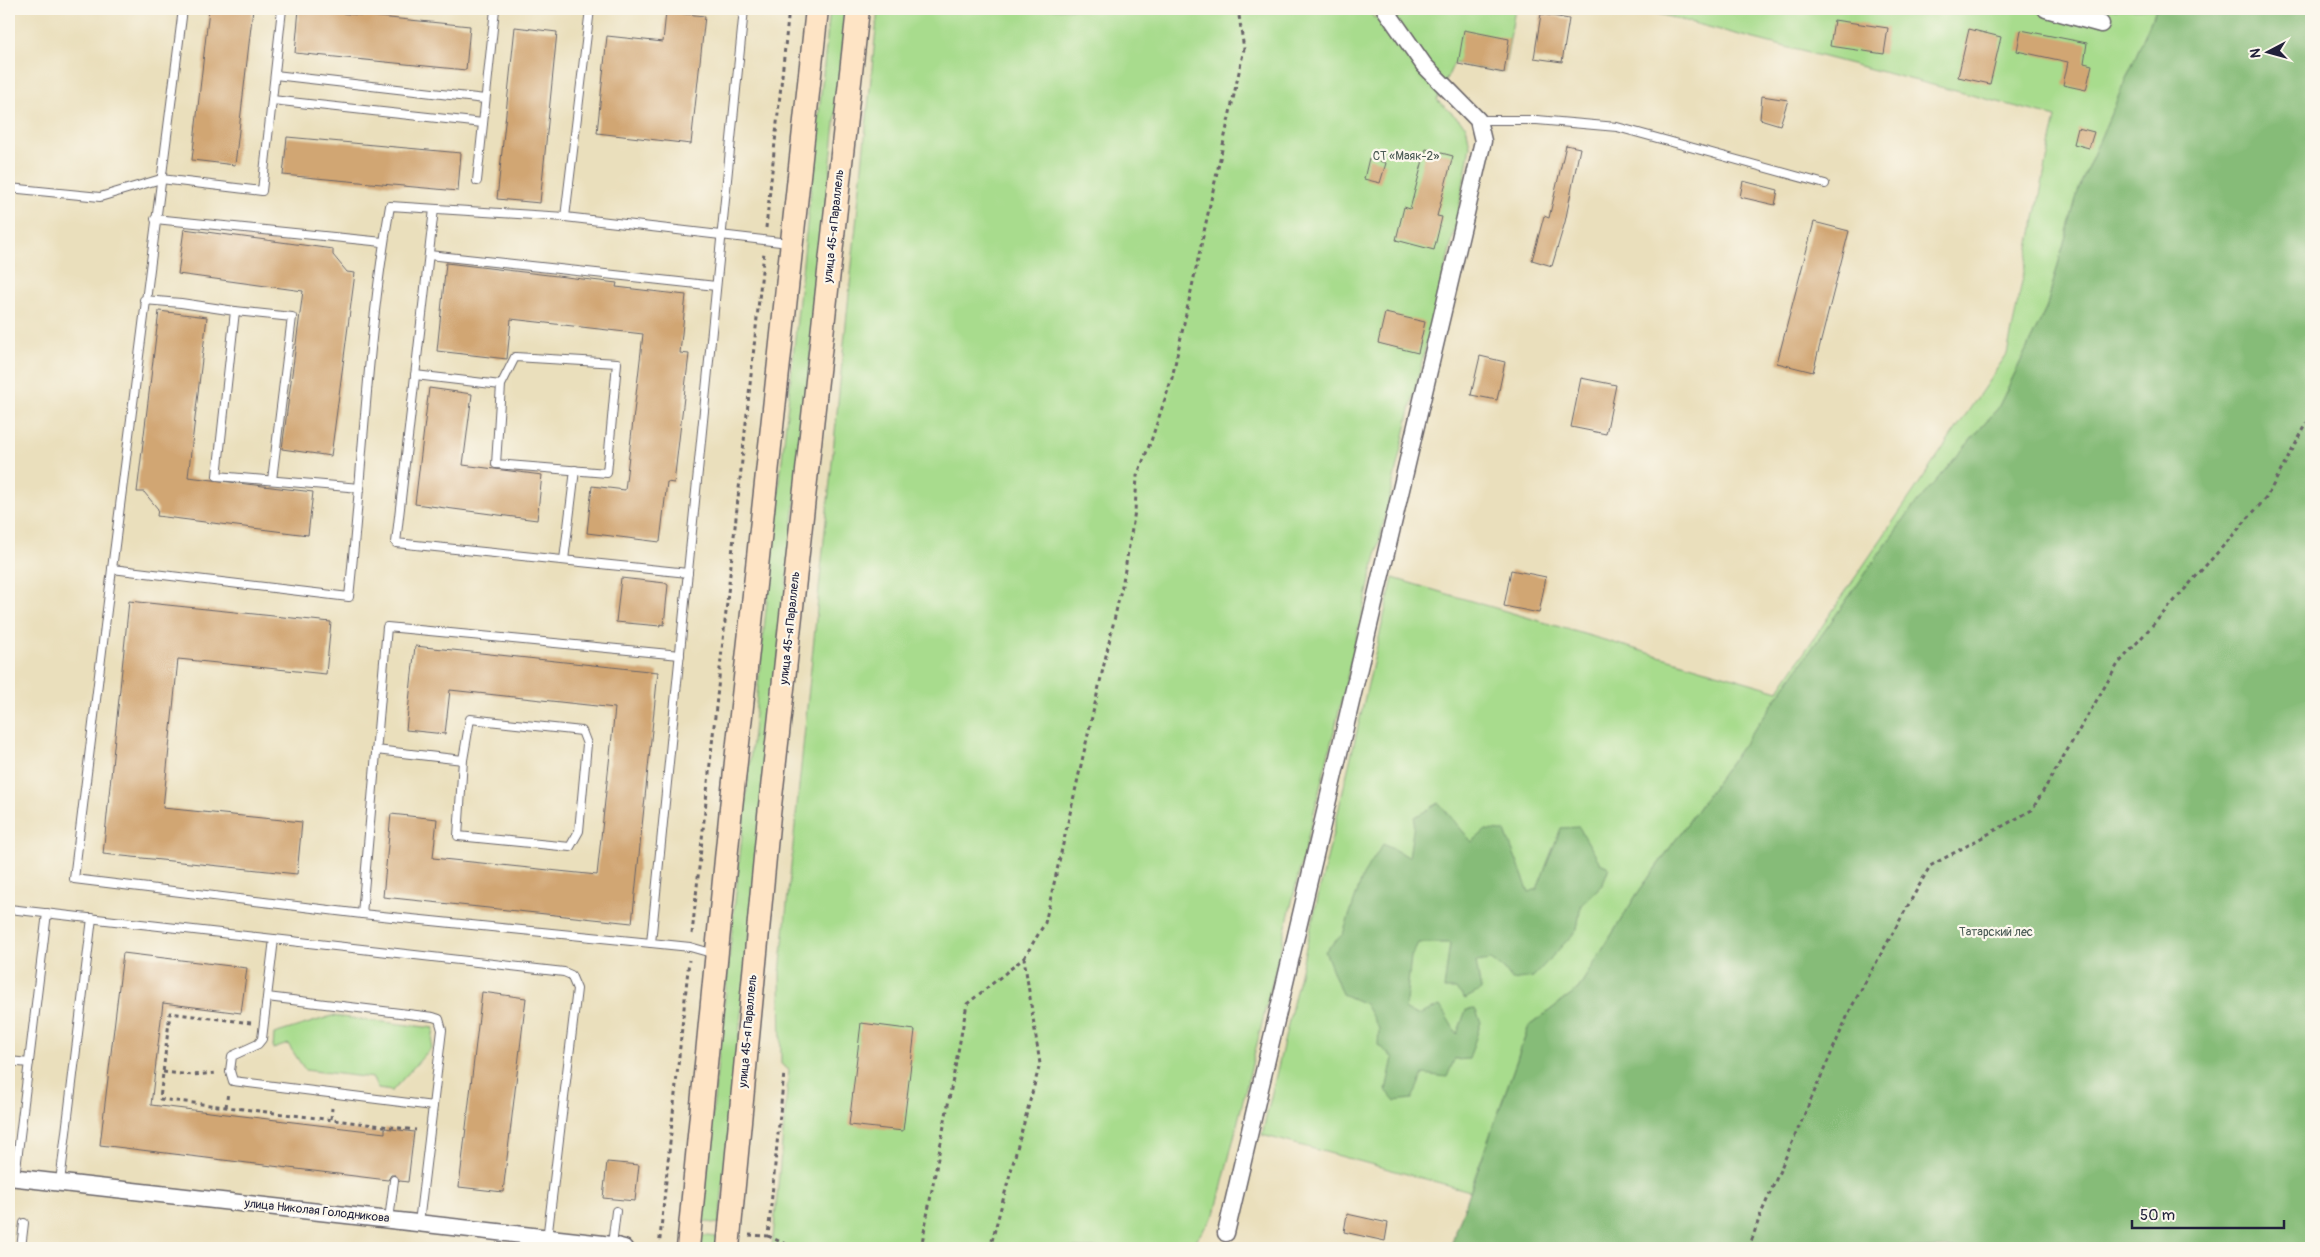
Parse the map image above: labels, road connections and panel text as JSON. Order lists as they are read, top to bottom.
{
  "streets": {
    "main road": ["улица 45-я Параллель"],
    "street": ["улица Николая Голодникова"]
  },
  "parks": ["СТ «Маяк-2»", "Татарский лес"],
  "scale_bar": "50 m",
  "north": "left"
}
